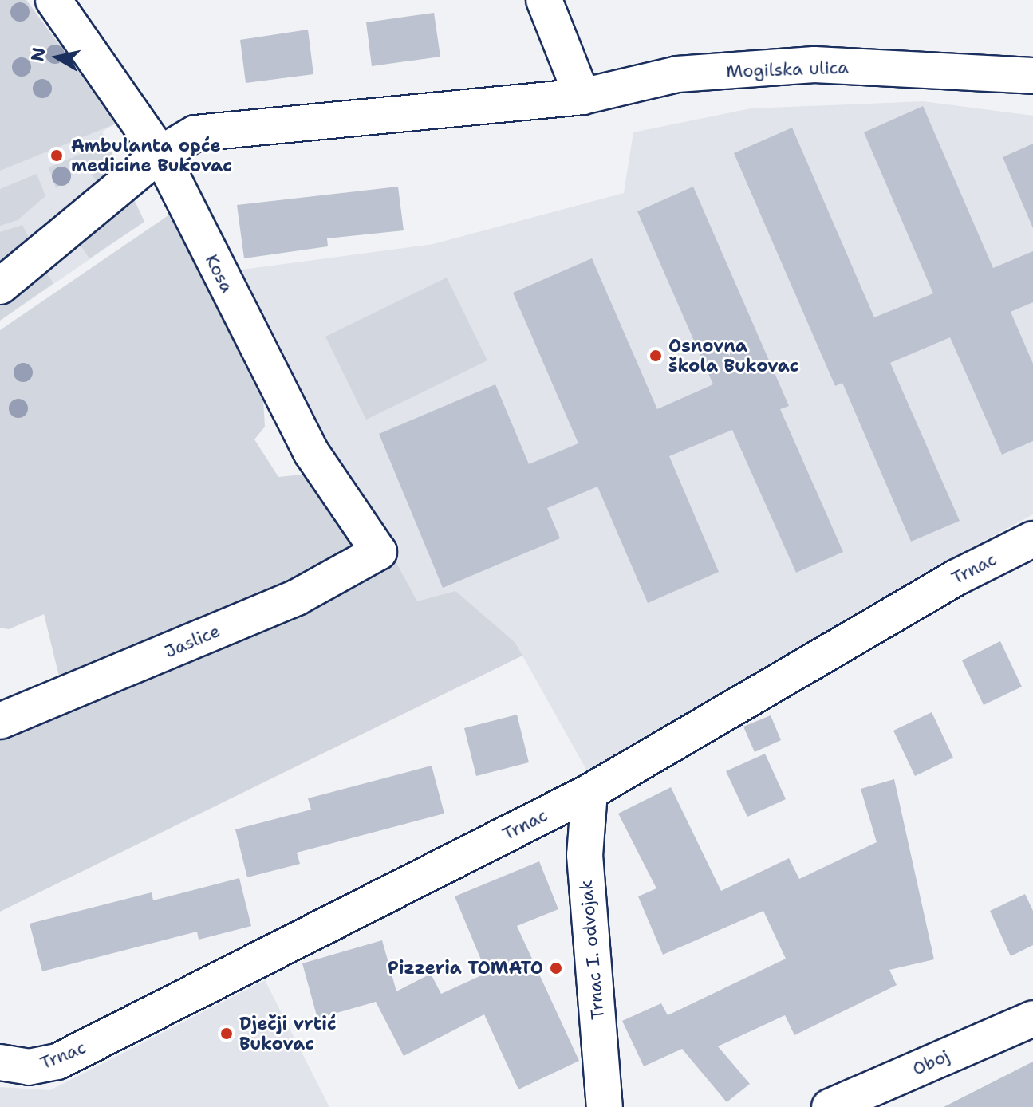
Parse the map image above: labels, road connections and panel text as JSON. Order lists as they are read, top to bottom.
{
  "streets": {
    "street": [
      "Mogilska ulica",
      "Kosa",
      "Trnac",
      "Jaslice",
      "Trnac I. odvojak",
      "Oboj"
    ]
  },
  "crossings": [
    ["Mogilska ulica", "Kosa"],
    ["Kosa", "Jaslice"],
    ["Trnac", "Trnac I. odvojak"]
  ],
  "places": [
    "Ambulanta opće medicine Bukovac",
    "Osnovna škola Bukovac",
    "Pizzeria TOMATO",
    "Dječji vrtić Bukovac"
  ],
  "north": "left"
}
